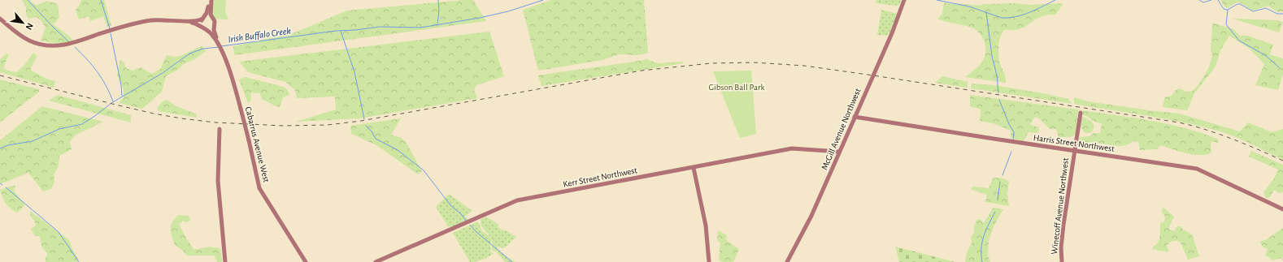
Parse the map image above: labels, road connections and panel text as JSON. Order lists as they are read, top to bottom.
{
  "streets": {
    "street": [
      "McGill Avenue Northwest",
      "Harris Street Northwest",
      "Cabarrus Avenue West",
      "Kerr Street Northwest",
      "Winecoff Avenue Northwest"
    ]
  },
  "crossings": [
    ["McGill Avenue Northwest", "Harris Street Northwest"],
    ["McGill Avenue Northwest", "Kerr Street Northwest"],
    ["Harris Street Northwest", "Winecoff Avenue Northwest"]
  ],
  "water": ["Irish Buffalo Creek"],
  "parks": ["Gibson Ball Park"],
  "north": "bottom right"
}
